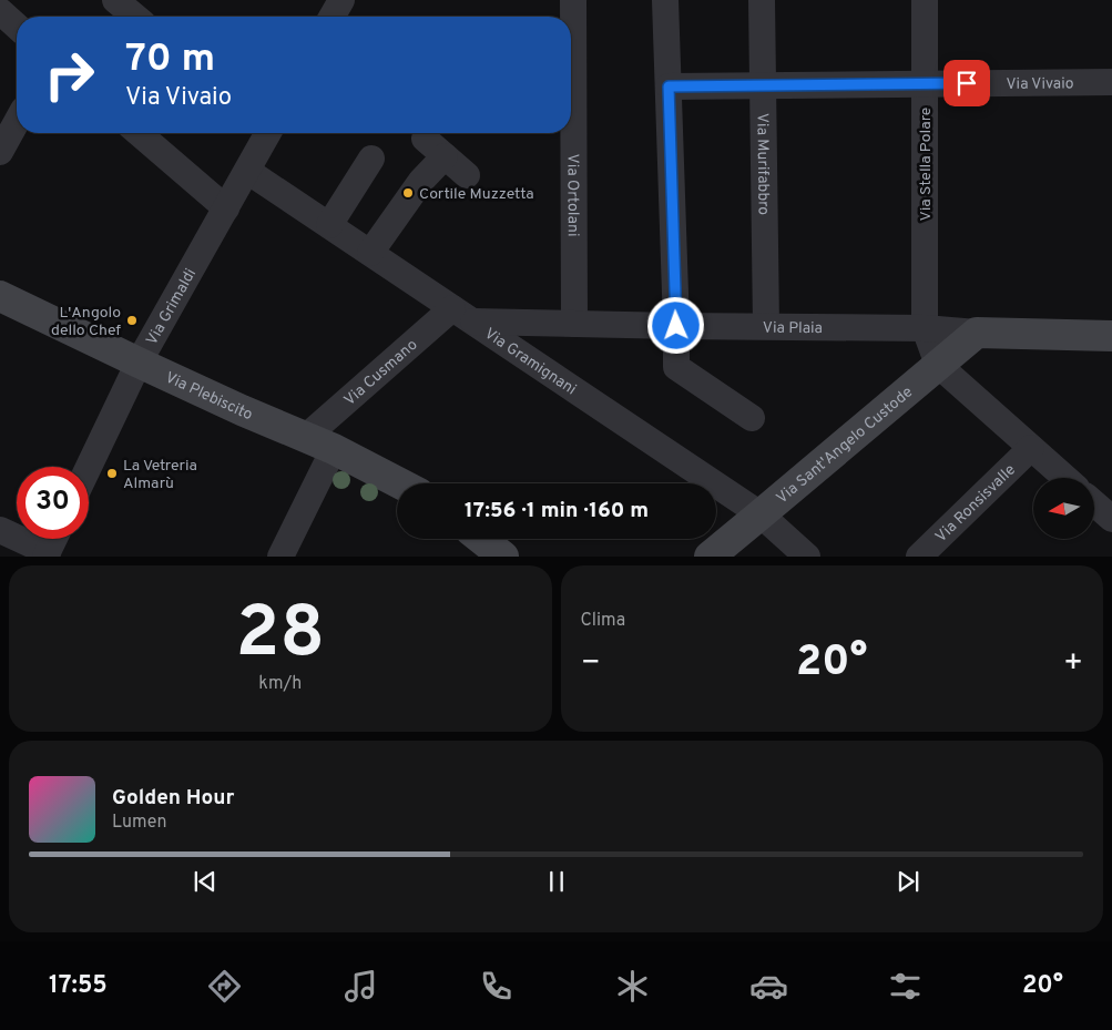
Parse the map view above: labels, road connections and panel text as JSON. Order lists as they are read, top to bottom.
{
  "streets": {
    "main road": ["Via Plaia", "Via Plebiscito", "Via Sant'Angelo Custode"],
    "street": [
      "Via Vivaio",
      "Via Murifabbro",
      "Via Stella Polare",
      "Via Ortolani",
      "Via Grimaldi",
      "Via Gramignani",
      "Via Cusmano",
      "Via Ronsisvalle"
    ]
  },
  "crossings": [
    ["Via Vivaio", "Via Murifabbro"],
    ["Via Vivaio", "Via Stella Polare"],
    ["Via Murifabbro", "Via Plaia"],
    ["Via Stella Polare", "Via Plaia"],
    ["Via Stella Polare", "Via Sant'Angelo Custode"],
    ["Via Ortolani", "Via Plaia"],
    ["Via Grimaldi", "Via Gramignani"],
    ["Via Grimaldi", "Via Plebiscito"],
    ["Via Plaia", "Via Gramignani"],
    ["Via Plaia", "Via Cusmano"],
    ["Via Plaia", "Via Sant'Angelo Custode"],
    ["Via Gramignani", "Via Cusmano"],
    ["Via Gramignani", "Via Sant'Angelo Custode"],
    ["Via Cusmano", "Via Plebiscito"]
  ],
  "places": ["Cortile Muzzetta", "L'Angolo dello Chef", "La Vetreria Almarù"],
  "north": "left",
  "page": {
    "turn": ["70 m", "Via Vivaio"],
    "limit": "30",
    "trip": "17:56 · 1 min · 160 m",
    "tile": [
      ["28", "km/h"],
      "Clima"
    ],
    "heat": ["−", "20°", "+"],
    "song": ["Golden Hour", "Lumen"],
    "tabs": ["17:55", "20°"]
  }
}
